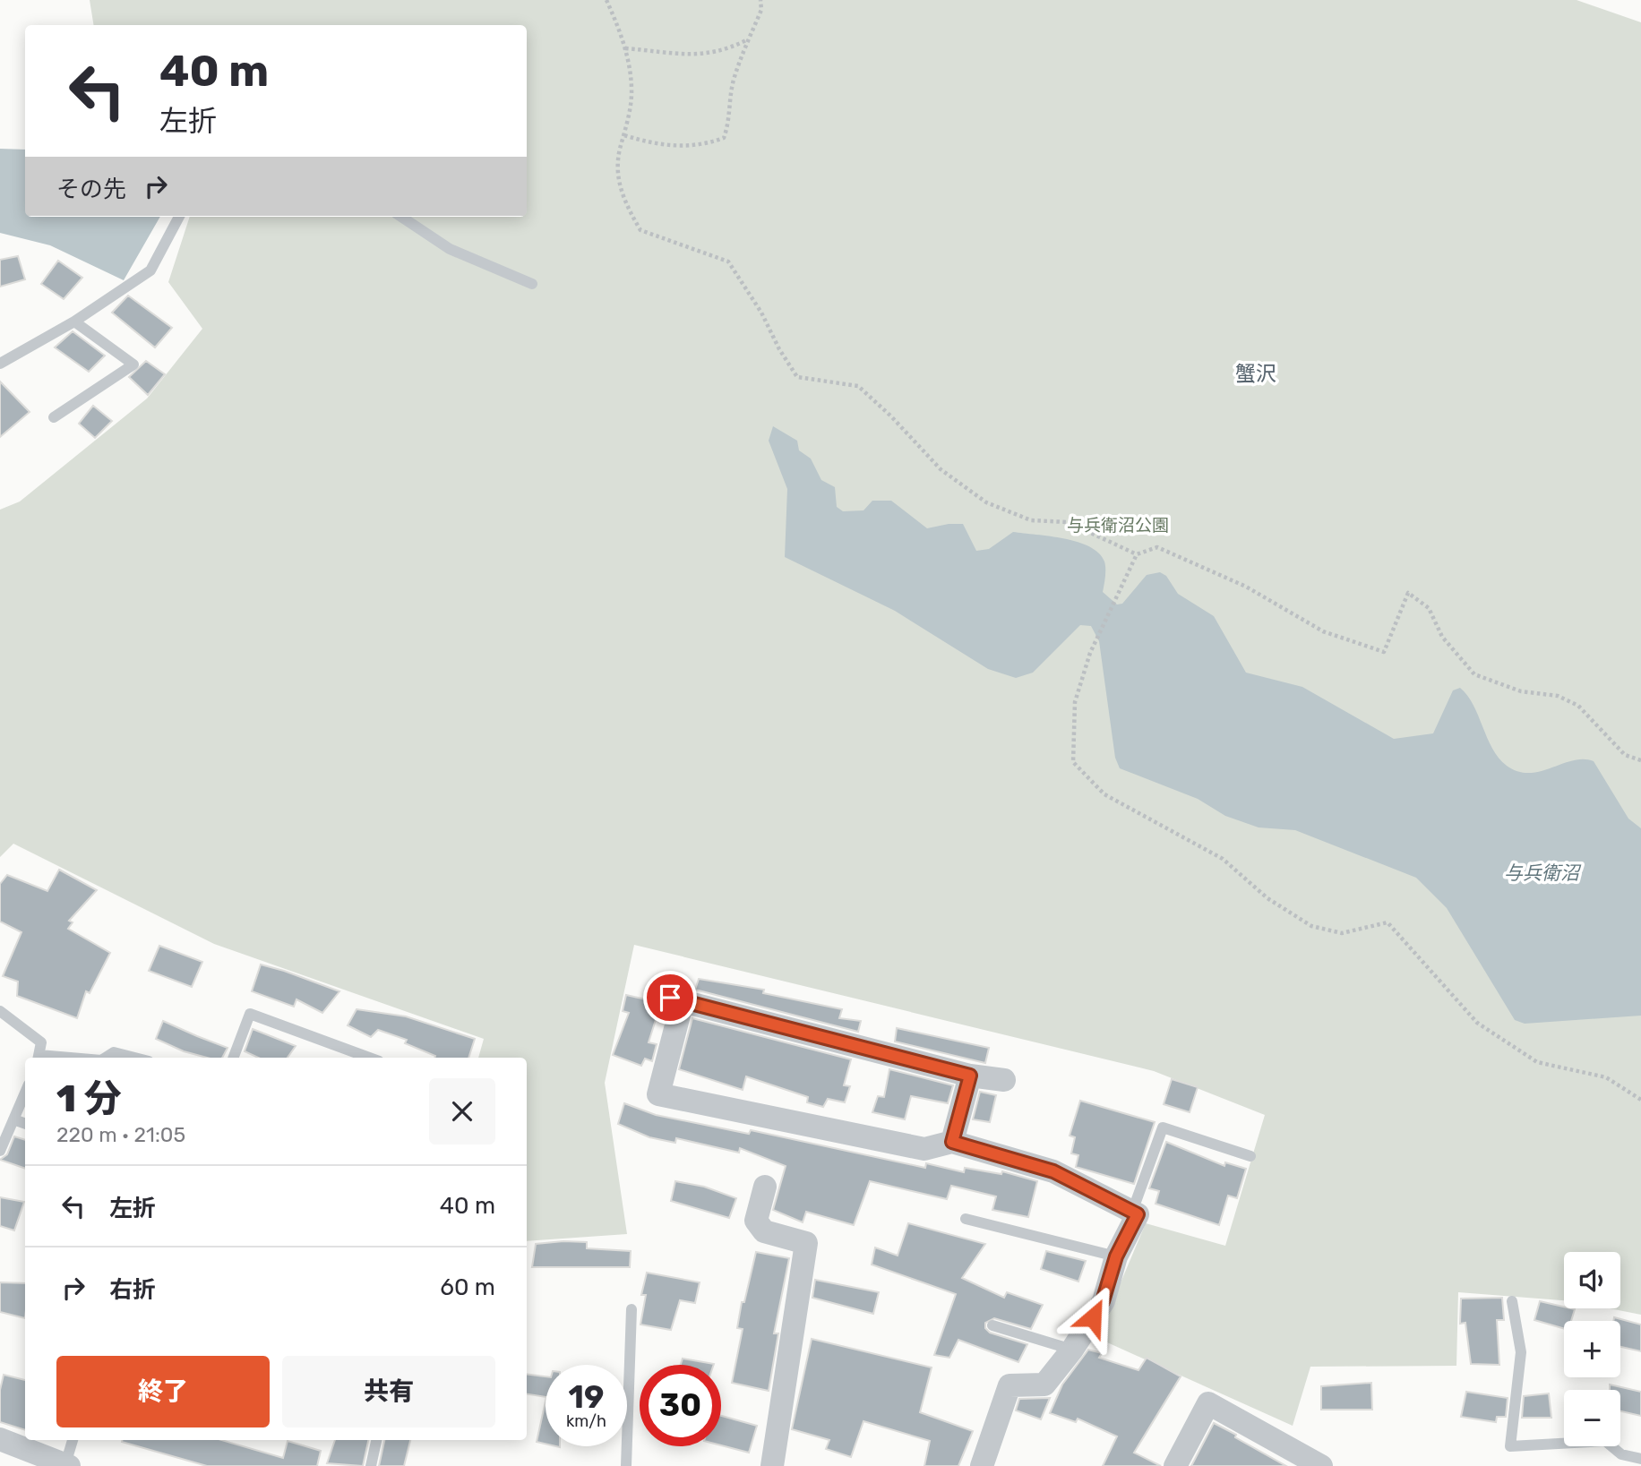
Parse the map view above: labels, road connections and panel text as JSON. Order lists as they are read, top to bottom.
{
  "districts": ["蟹沢"],
  "water": ["与兵衛沼"],
  "parks": ["与兵衛沼公園"],
  "page": {
    "turn": ["40 m", "左折"],
    "then": "その先",
    "heading": ["1 分", "220 m · 21:05"],
    "list": [
      {
        "name": "左折",
        "value": "40 m"
      },
      {
        "name": "右折",
        "value": "60 m"
      }
    ],
    "map_buttons": ["+", "−"],
    "buttons": ["終了", "共有"],
    "speed": "19 km/h",
    "limit": "30"
  }
}
